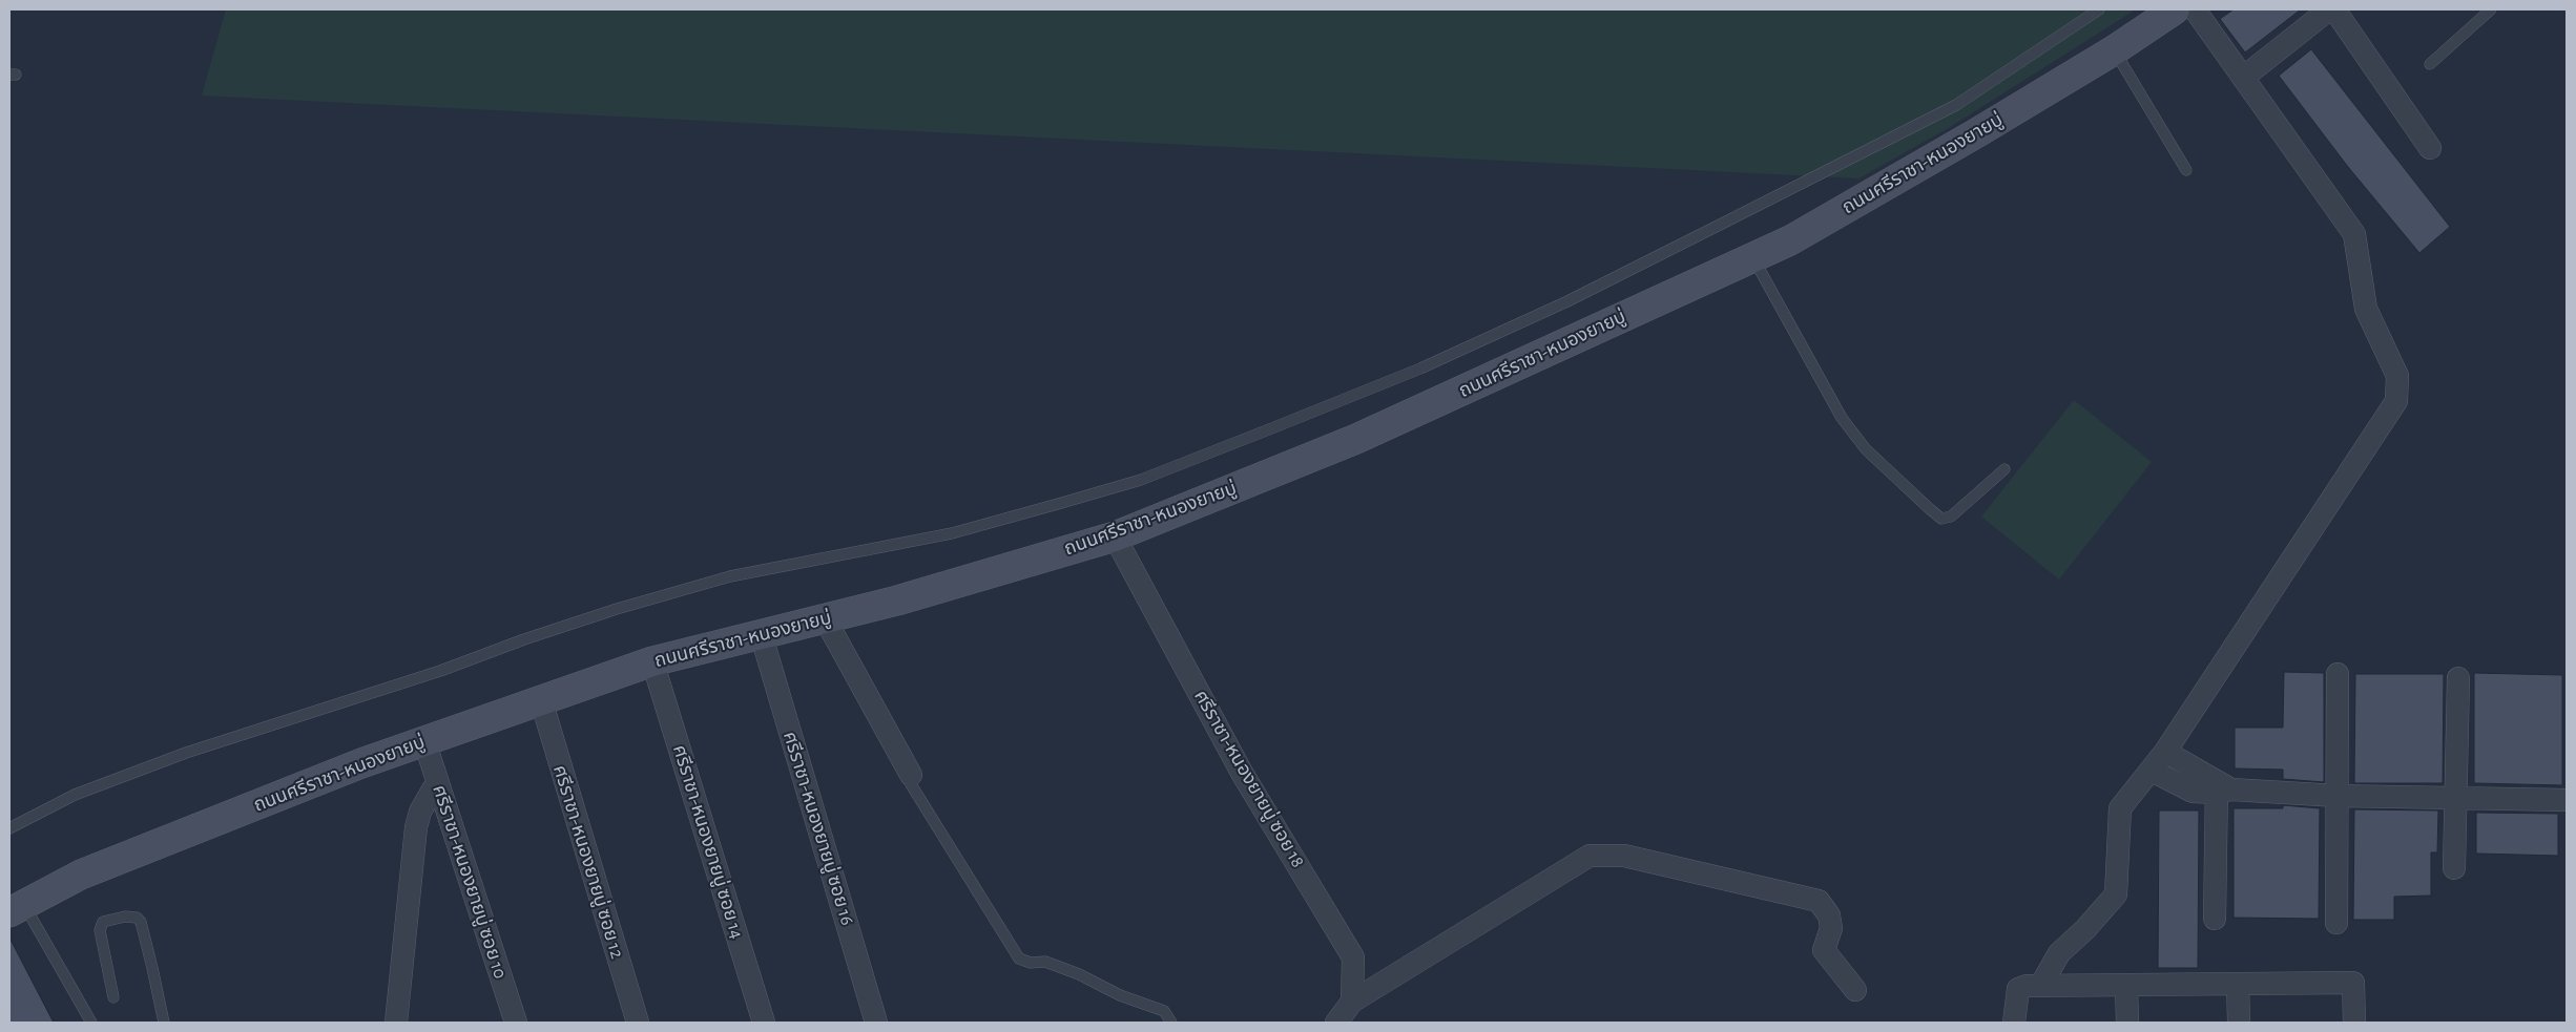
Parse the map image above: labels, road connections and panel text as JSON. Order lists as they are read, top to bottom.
{
  "streets": {
    "main road": ["ถนนศรีราชา-หนองยายบู่"],
    "street": [
      "ศรีราชา-หนองยายบู่ ซอย 18",
      "ศรีราชา-หนองยายบู่ ซอย 16",
      "ศรีราชา-หนองยายบู่ ซอย 14",
      "ศรีราชา-หนองยายบู่ ซอย 12",
      "ศรีราชา-หนองยายบู่ ซอย 10"
    ]
  },
  "crossings": [
    ["ถนนศรีราชา-หนองยายบู่", "ศรีราชา-หนองยายบู่ ซอย 18"],
    ["ถนนศรีราชา-หนองยายบู่", "ศรีราชา-หนองยายบู่ ซอย 16"],
    ["ถนนศรีราชา-หนองยายบู่", "ศรีราชา-หนองยายบู่ ซอย 14"],
    ["ถนนศรีราชา-หนองยายบู่", "ศรีราชา-หนองยายบู่ ซอย 12"],
    ["ถนนศรีราชา-หนองยายบู่", "ศรีราชา-หนองยายบู่ ซอย 10"]
  ]
}
